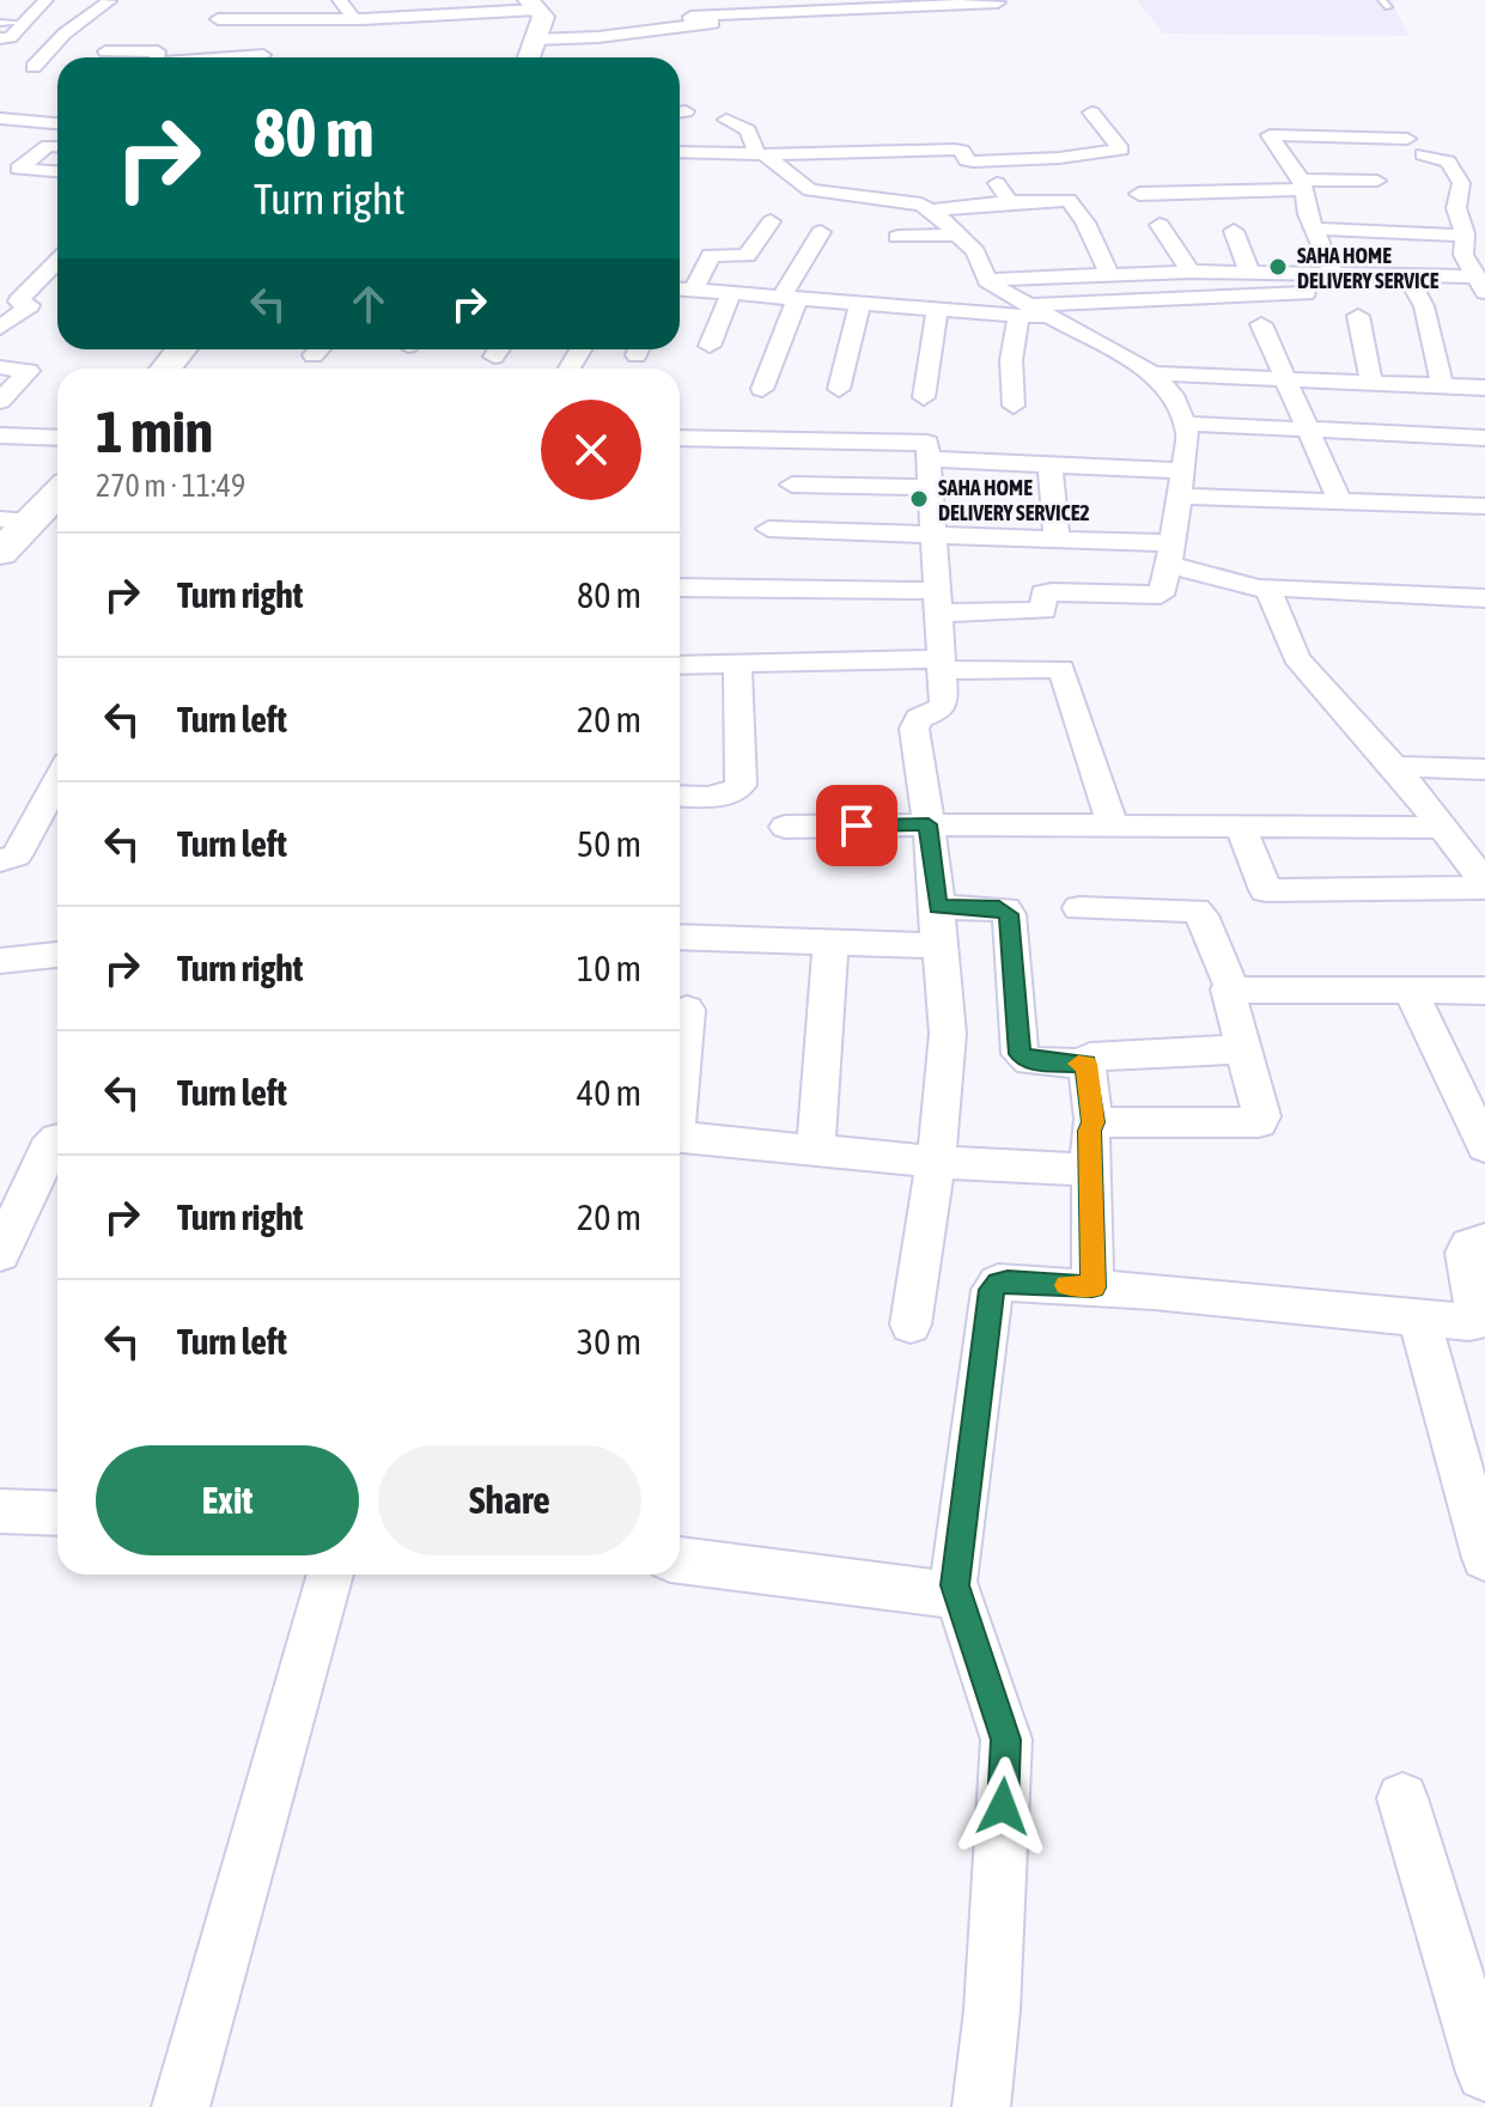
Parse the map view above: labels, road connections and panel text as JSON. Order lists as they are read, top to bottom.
{
  "places": ["SAHA HOME DELIVERY SERVICE", "SAHA HOME DELIVERY SERVICE2"],
  "page": {
    "turn": ["80 m", "Turn right"],
    "heading": ["1 min", "270 m · 11:49"],
    "list": [
      {
        "name": "Turn right",
        "value": "80 m"
      },
      {
        "name": "Turn left",
        "value": "20 m"
      },
      {
        "name": "Turn left",
        "value": "50 m"
      },
      {
        "name": "Turn right",
        "value": "10 m"
      },
      {
        "name": "Turn left",
        "value": "40 m"
      },
      {
        "name": "Turn right",
        "value": "20 m"
      },
      {
        "name": "Turn left",
        "value": "30 m"
      }
    ],
    "buttons": ["Exit", "Share"]
  }
}
